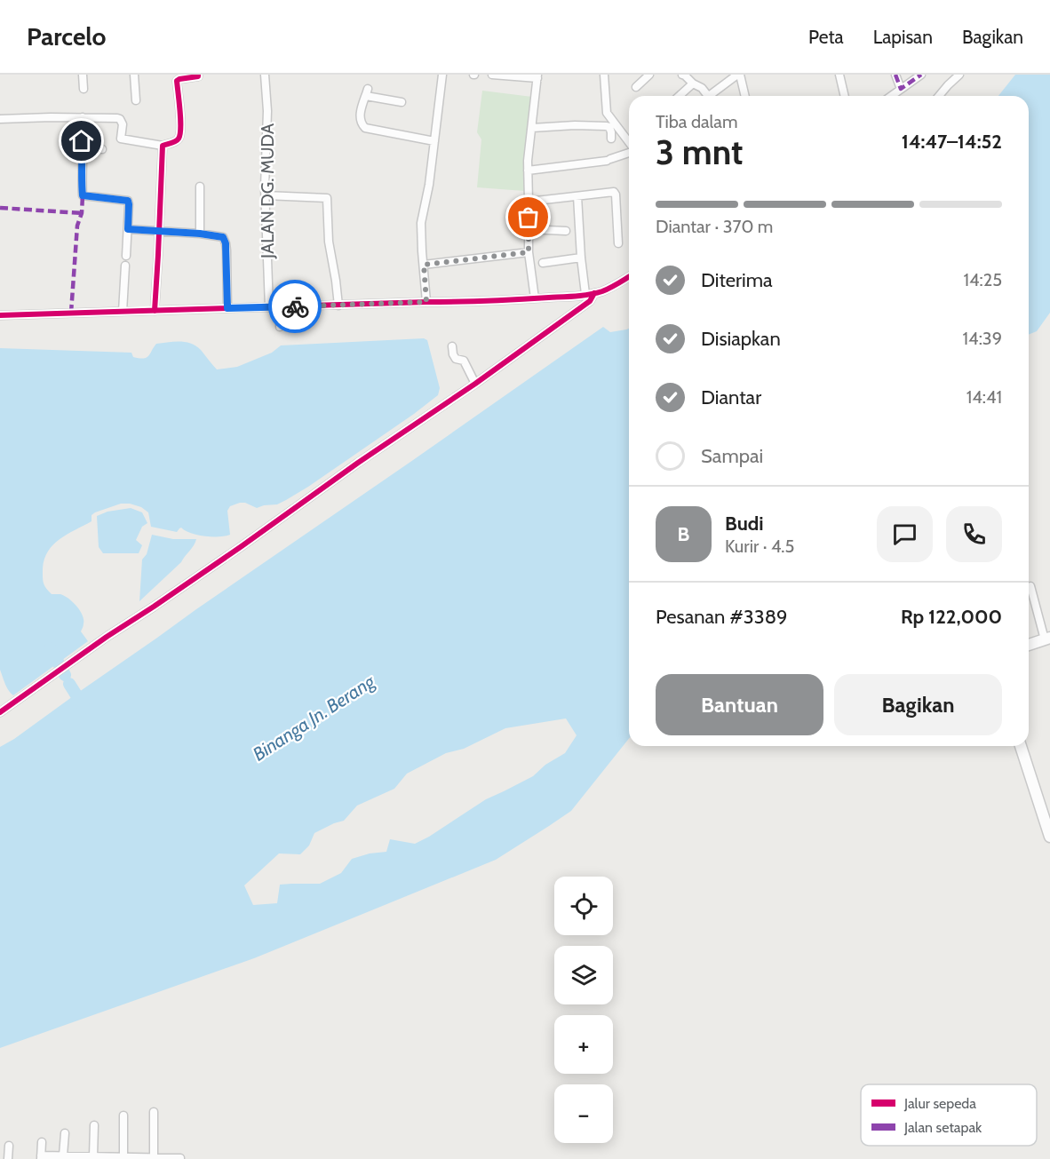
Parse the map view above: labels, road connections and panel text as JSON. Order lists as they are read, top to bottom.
{
  "streets": {
    "street": ["JALAN DG. MUDA"]
  },
  "water": ["Binanga Jn. Berang"],
  "legend": ["Jalur sepeda", "Jalan setapak"],
  "page": {
    "header": "Parcelo",
    "nav": ["Peta", "Lapisan", "Bagikan"],
    "heading": ["3 mnt", "Tiba dalam", "14:47–14:52"],
    "panel": [
      "Budi",
      "Kurir · 4.5",
      "Pesanan #3389",
      "Rp 122,000"
    ],
    "bar": "Diantar · 370 m",
    "list": [
      ["Diterima", "14:25"],
      ["Disiapkan", "14:39"],
      ["Diantar", "14:41"],
      "Sampai"
    ],
    "round": "B",
    "buttons": ["Bantuan", "Bagikan"],
    "map_buttons": ["+", "−"]
  }
}
